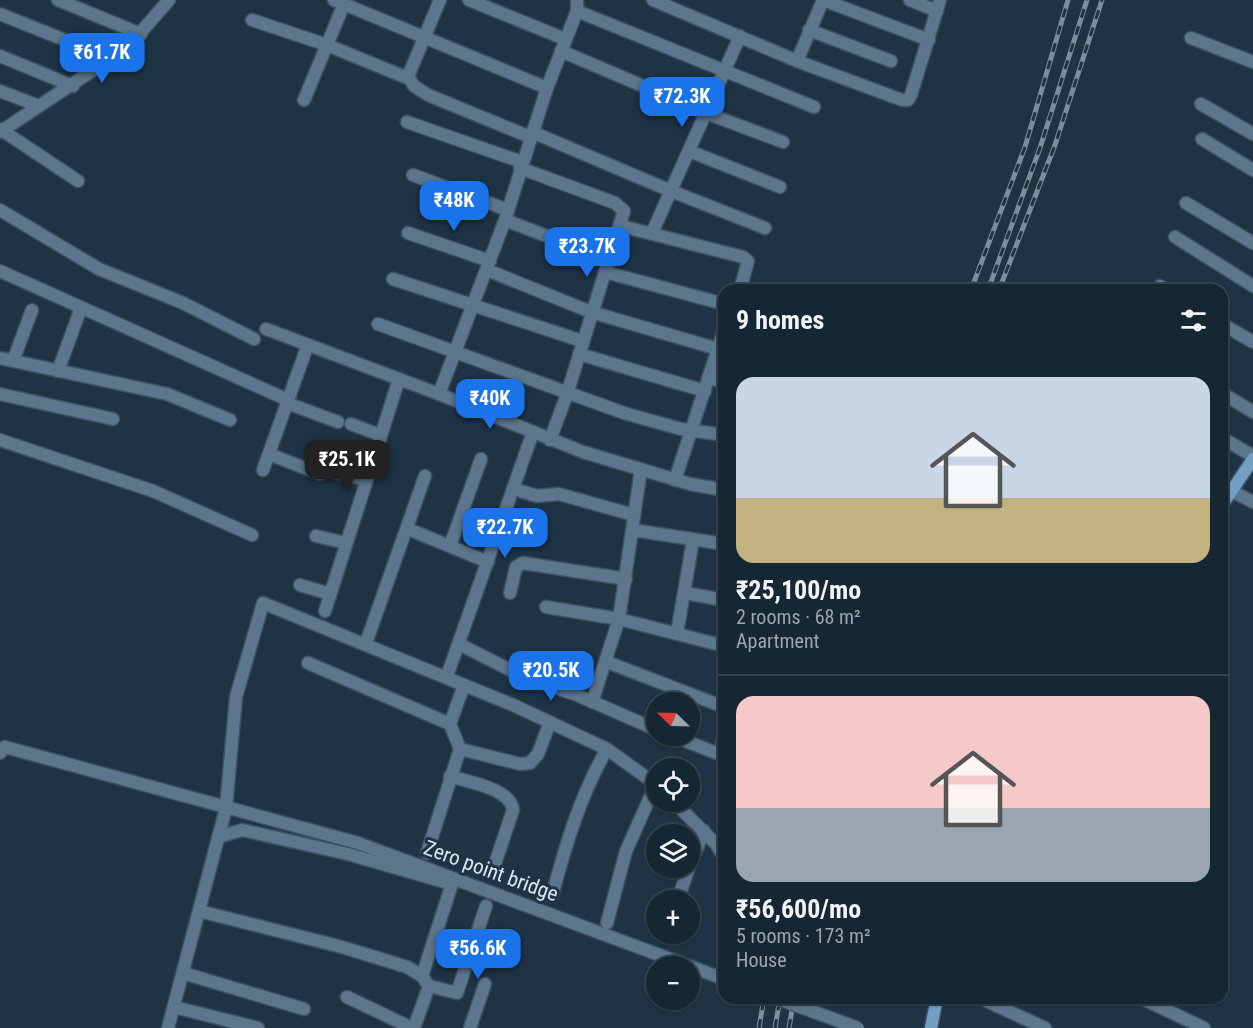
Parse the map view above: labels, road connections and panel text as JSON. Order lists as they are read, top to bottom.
{
  "streets": {
    "street": ["Zero point bridge"]
  },
  "north": "top left",
  "page": {
    "price": [
      "₹61.7K",
      "₹72.3K",
      "₹48K",
      "₹23.7K",
      "₹40K",
      "₹25.1K",
      "₹22.7K",
      "₹20.5K",
      "₹56.6K"
    ],
    "heading": "9 homes",
    "list": [
      {
        "name": "₹25,100/mo",
        "note": "2 rooms · 68 m² · Apartment"
      },
      {
        "name": "₹56,600/mo",
        "note": "5 rooms · 173 m² · House"
      }
    ],
    "map_buttons": ["+", "−"]
  }
}
